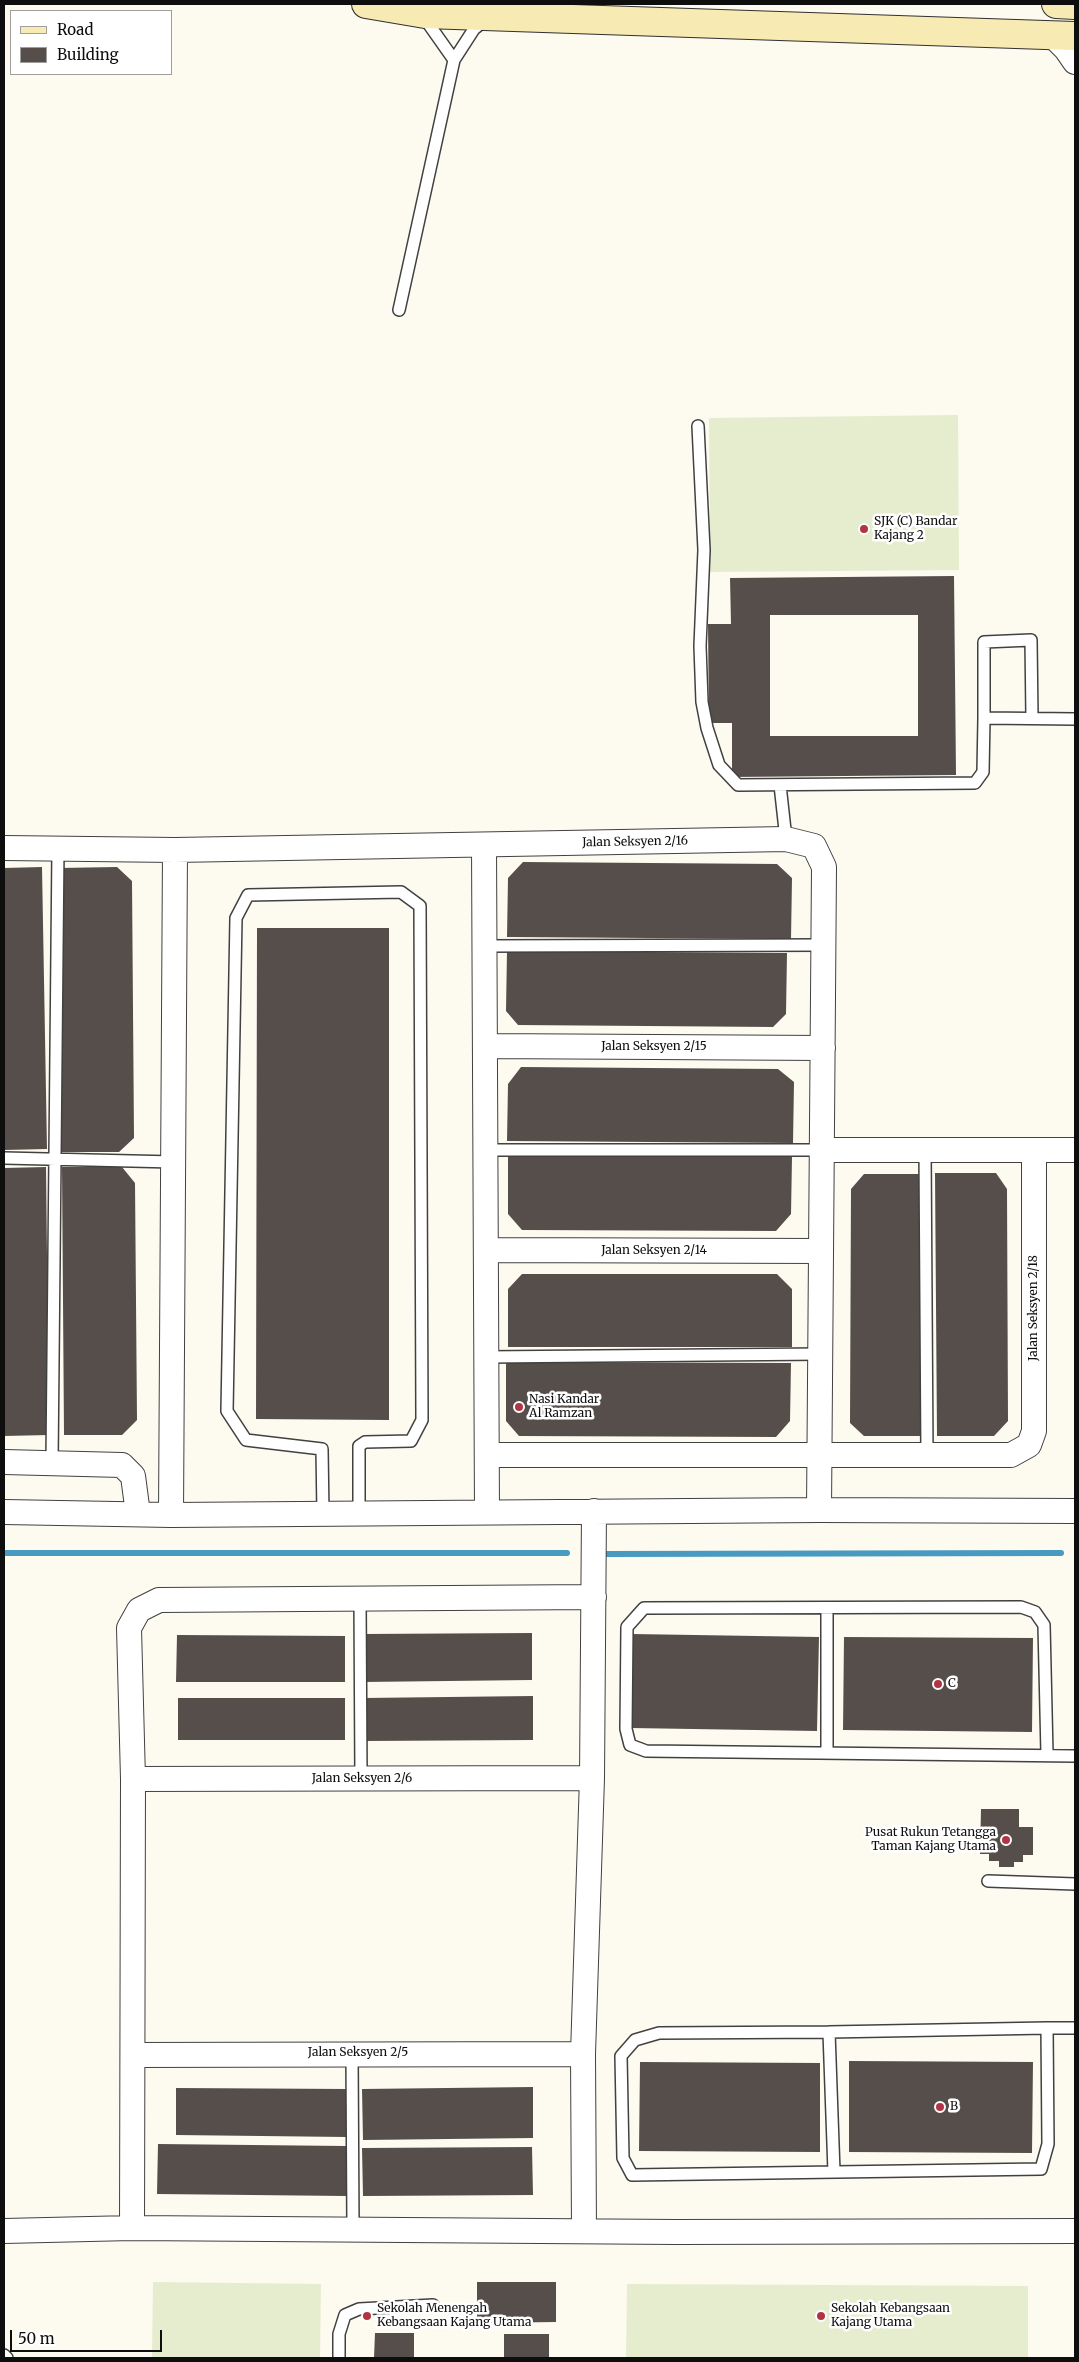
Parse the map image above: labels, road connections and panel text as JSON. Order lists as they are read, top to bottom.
{
  "streets": {
    "street": [
      "Jalan Seksyen 2/16",
      "Jalan Seksyen 2/15",
      "Jalan Seksyen 2/14",
      "Jalan Seksyen 2/18",
      "Jalan Seksyen 2/6",
      "Jalan Seksyen 2/5"
    ]
  },
  "places": [
    "SJK (C) Bandar Kajang 2",
    "Nasi Kandar Al Ramzan",
    "C",
    "Pusat Rukun Tetangga Taman Kajang Utama",
    "B",
    "Sekolah Menengah Kebangsaan Kajang Utama",
    "Sekolah Kebangsaan Kajang Utama"
  ],
  "legend": ["Road", "Building"],
  "scale_bar": "50 m"
}
